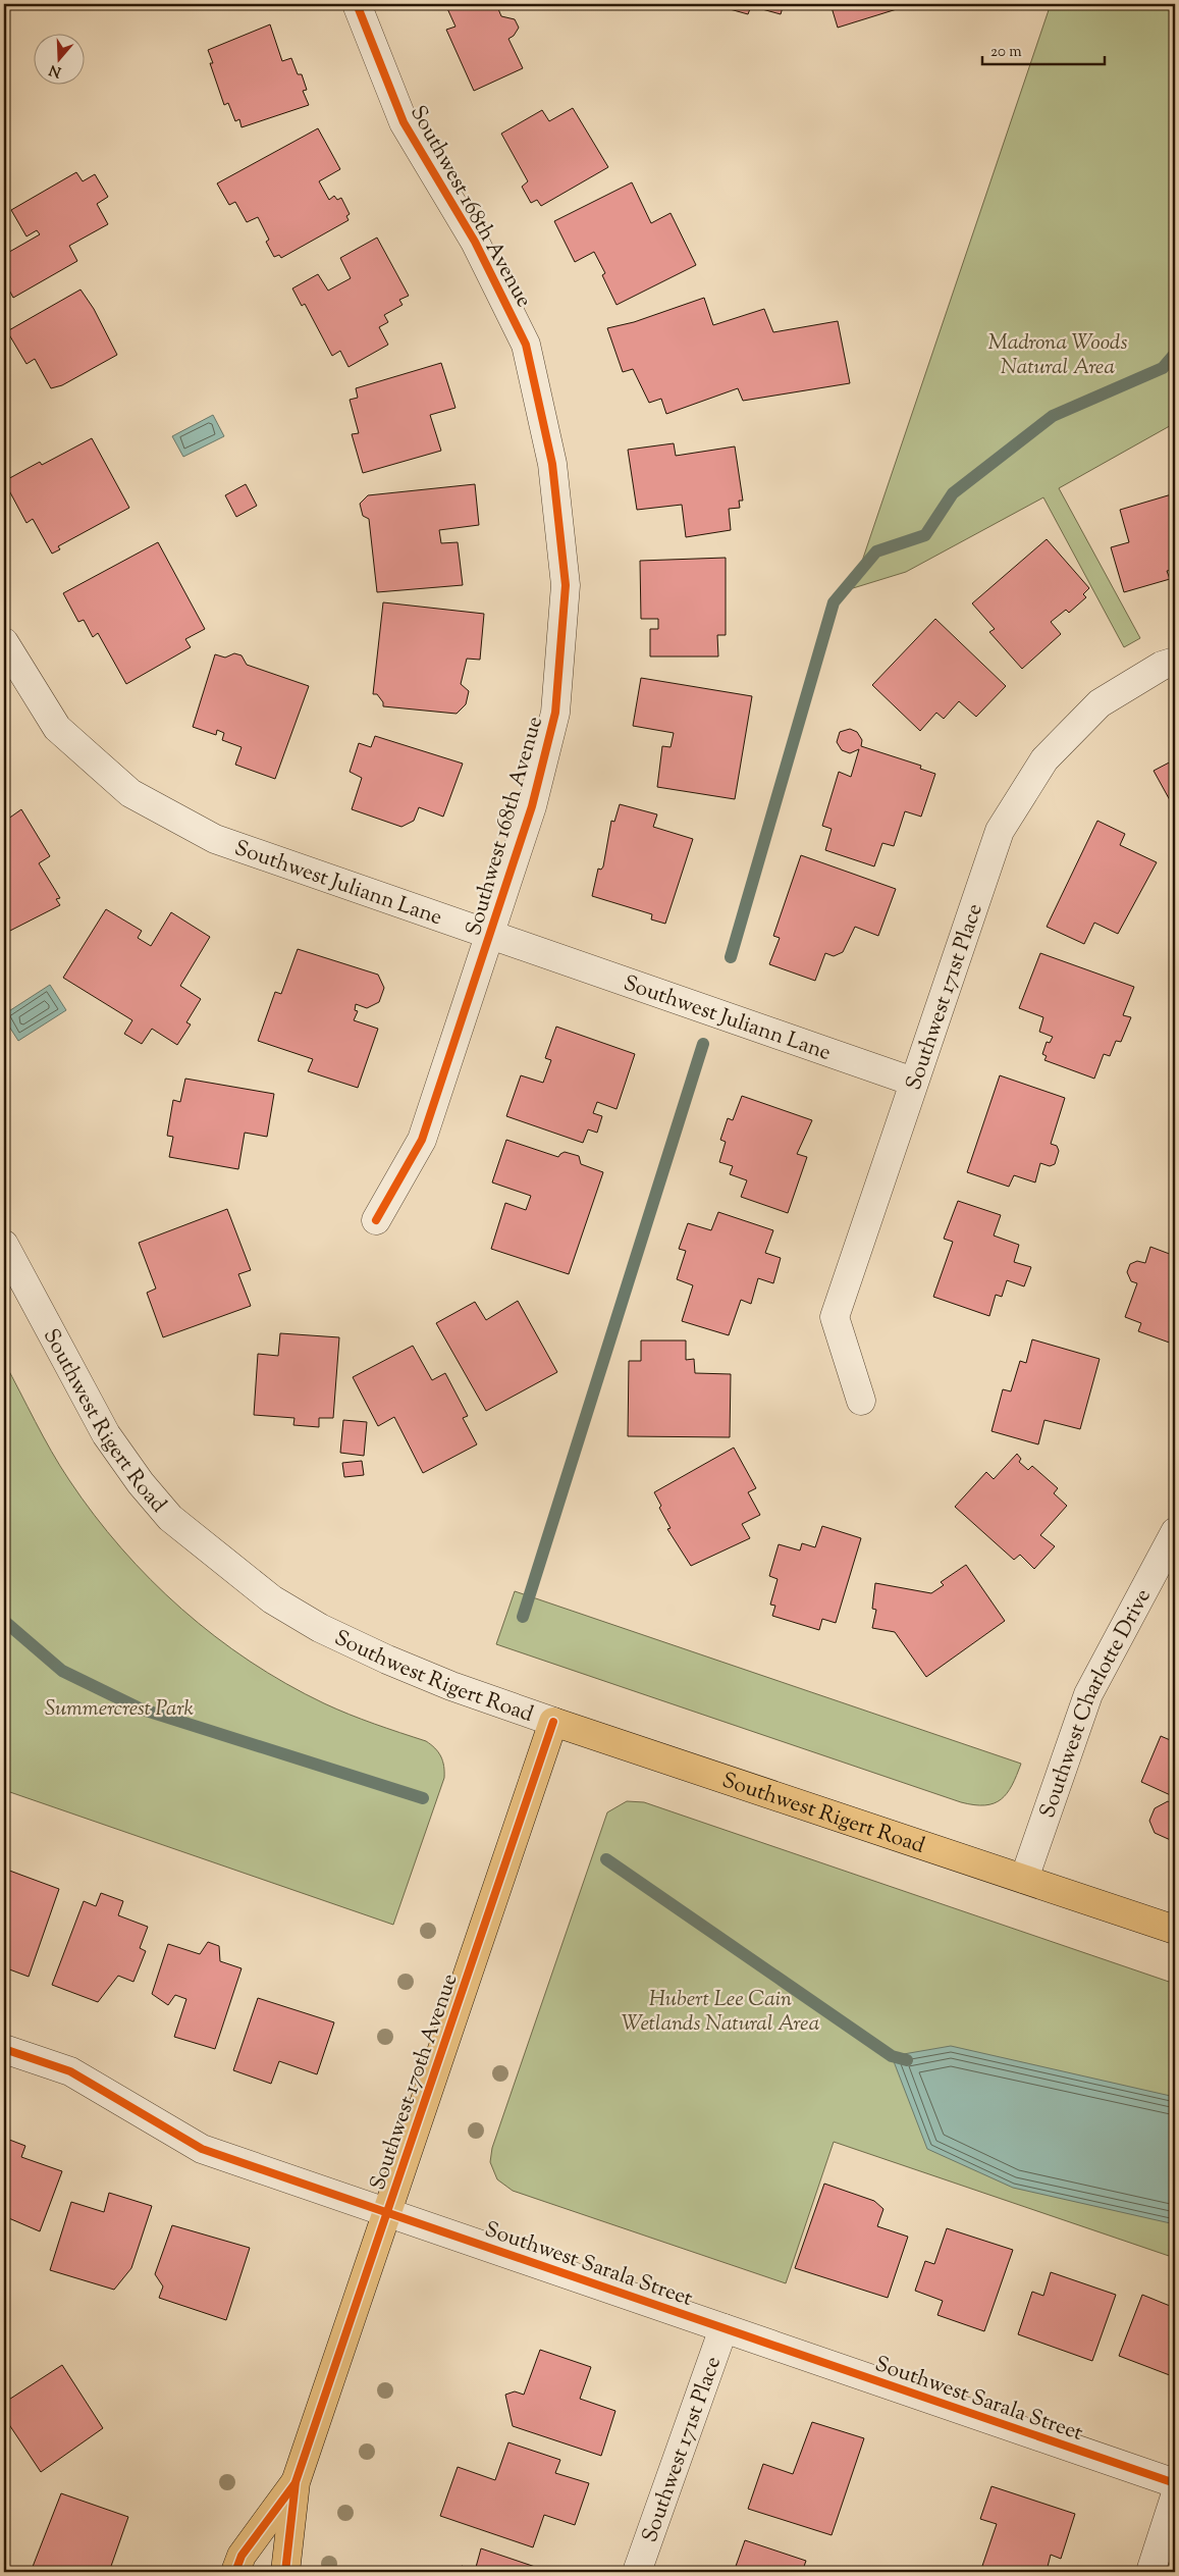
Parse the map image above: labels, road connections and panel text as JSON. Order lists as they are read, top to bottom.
{
  "streets": {
    "main road": ["Southwest Rigert Road", "Southwest 170th Avenue"],
    "street": [
      "Southwest 168th Avenue",
      "Southwest Juliann Lane",
      "Southwest 171st Place",
      "Southwest Charlotte Drive",
      "Southwest Sarala Street"
    ]
  },
  "crossings": [
    ["Southwest 168th Avenue", "Southwest Juliann Lane"],
    ["Southwest Juliann Lane", "Southwest 171st Place"],
    ["Southwest 171st Place", "Southwest Sarala Street"],
    ["Southwest Rigert Road", "Southwest Charlotte Drive"],
    ["Southwest Rigert Road", "Southwest 170th Avenue"],
    ["Southwest 170th Avenue", "Southwest Sarala Street"]
  ],
  "parks": ["Madrona Woods Natural Area", "Summercrest Park", "Hubert Lee Cain Wetlands Natural Area"],
  "scale_bar": "20 m",
  "north": "bottom"
}
